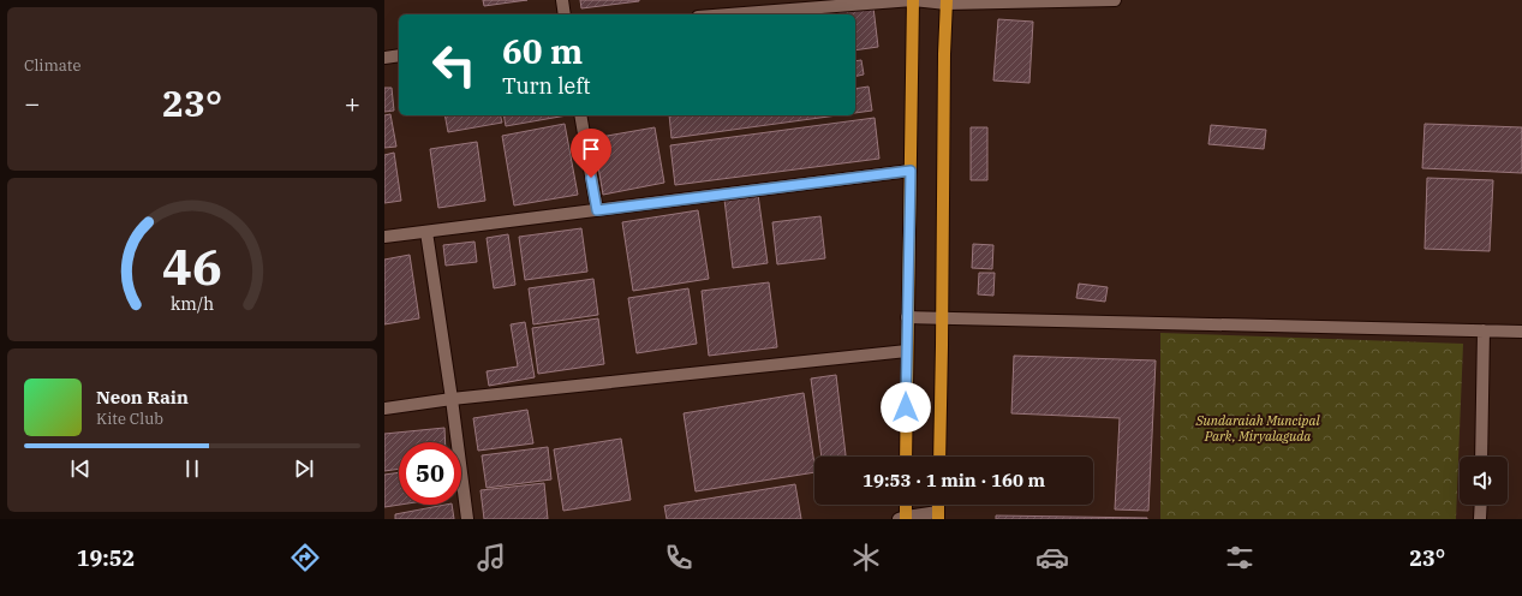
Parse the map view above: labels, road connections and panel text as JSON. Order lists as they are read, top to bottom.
{
  "parks": ["Sundaraiah Muncipal Park, Miryalaguda"],
  "page": {
    "tile": "Climate",
    "turn": ["60 m", "Turn left"],
    "heat": ["−", "23°", "+"],
    "song": ["Neon Rain", "Kite Club"],
    "limit": "50",
    "trip": "19:53 · 1 min · 160 m",
    "tabs": ["19:52", "23°"],
    "gauge": ["46", "km/h"]
  }
}
